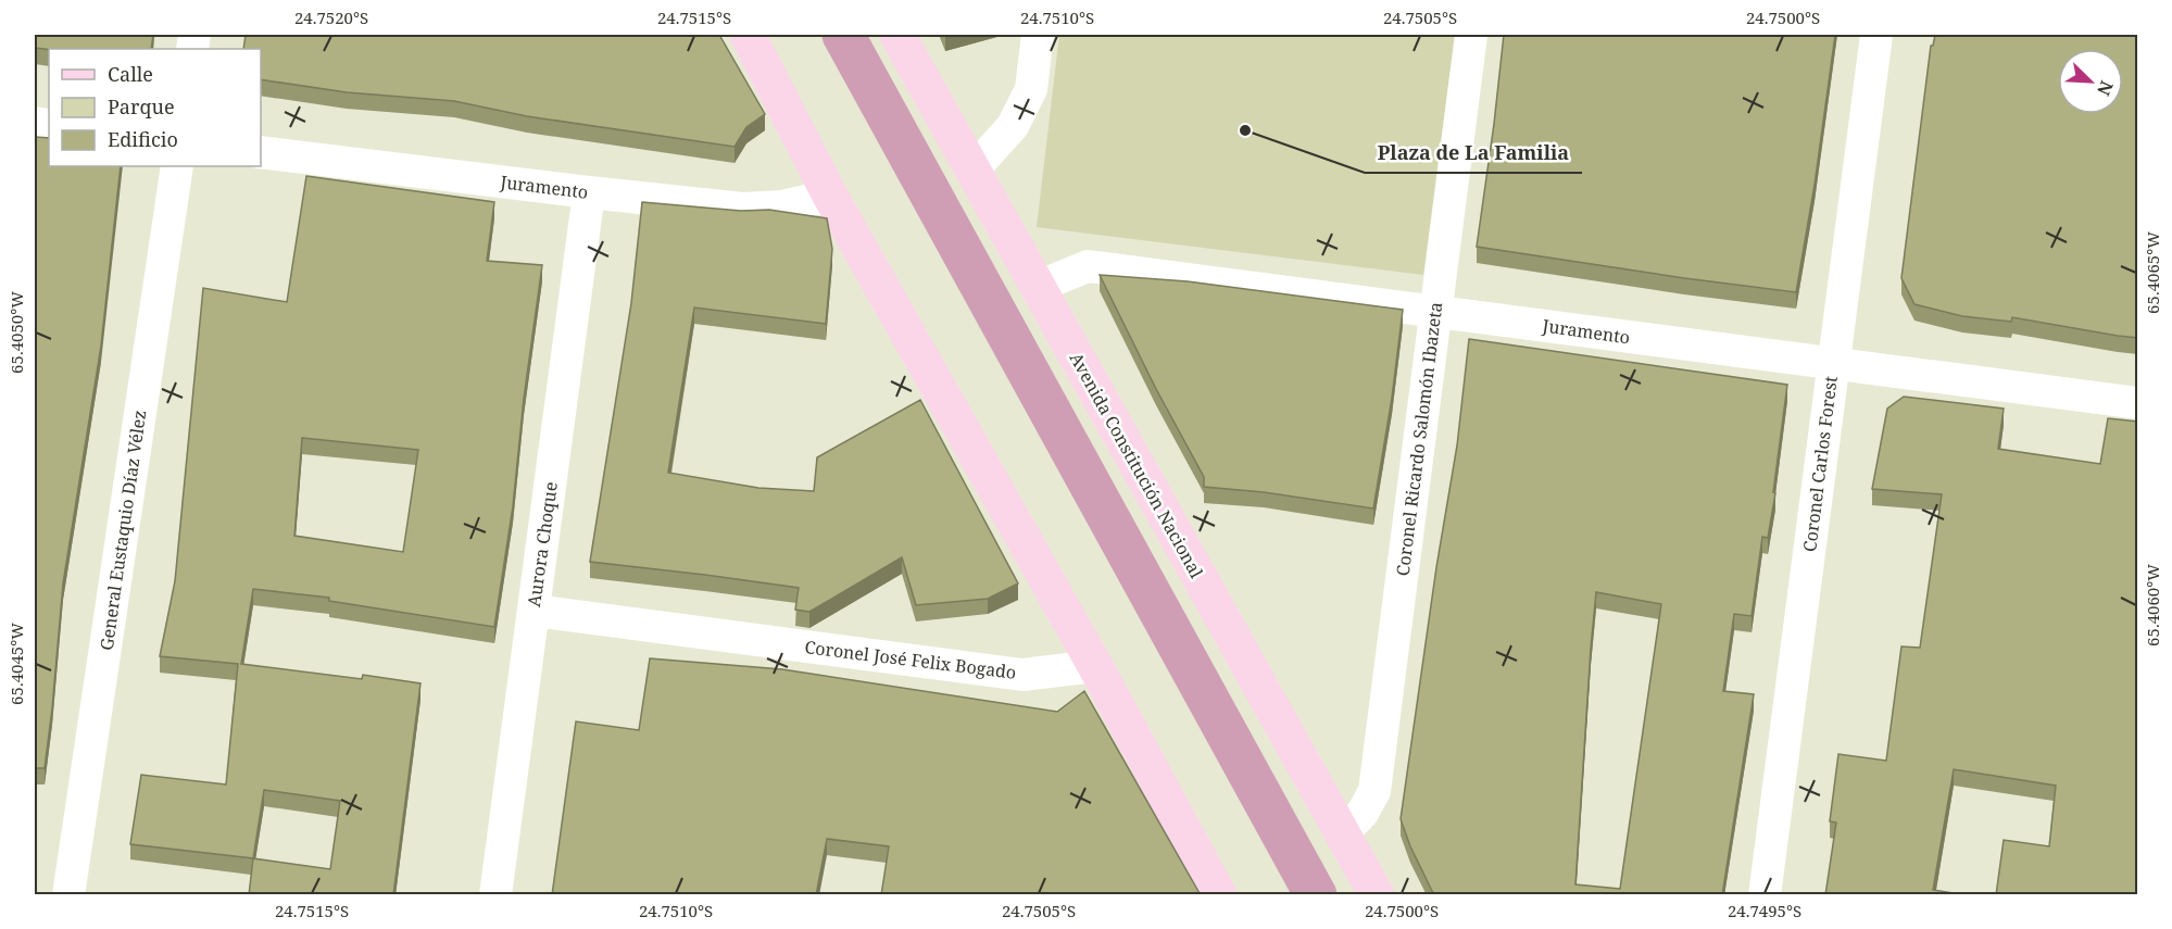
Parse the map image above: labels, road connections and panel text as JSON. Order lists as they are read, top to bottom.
{
  "streets": {
    "main road": ["Avenida Constitución Nacional"],
    "street": [
      "Juramento",
      "Coronel Ricardo Salomón Ibazeta",
      "Coronel Carlos Forest",
      "General Eustaquio Díaz Vélez",
      "Aurora Choque",
      "Coronel José Felix Bogado"
    ]
  },
  "crossings": [
    ["Juramento", "Coronel Ricardo Salomón Ibazeta"],
    ["Juramento", "Coronel Carlos Forest"],
    ["Juramento", "Avenida Constitución Nacional"],
    ["Juramento", "Aurora Choque"],
    ["Coronel Ricardo Salomón Ibazeta", "Avenida Constitución Nacional"],
    ["Aurora Choque", "Coronel José Felix Bogado"]
  ],
  "places": ["Plaza de La Familia"],
  "legend": ["Calle", "Parque", "Edificio"],
  "north": "bottom right",
  "coordinates": [
    "24.7520°S",
    "24.7515°S",
    "24.7510°S",
    "24.7505°S",
    "24.7500°S",
    "65.4065°W",
    "65.4050°W",
    "65.4060°W",
    "65.4045°W",
    "24.7495°S"
  ]
}
